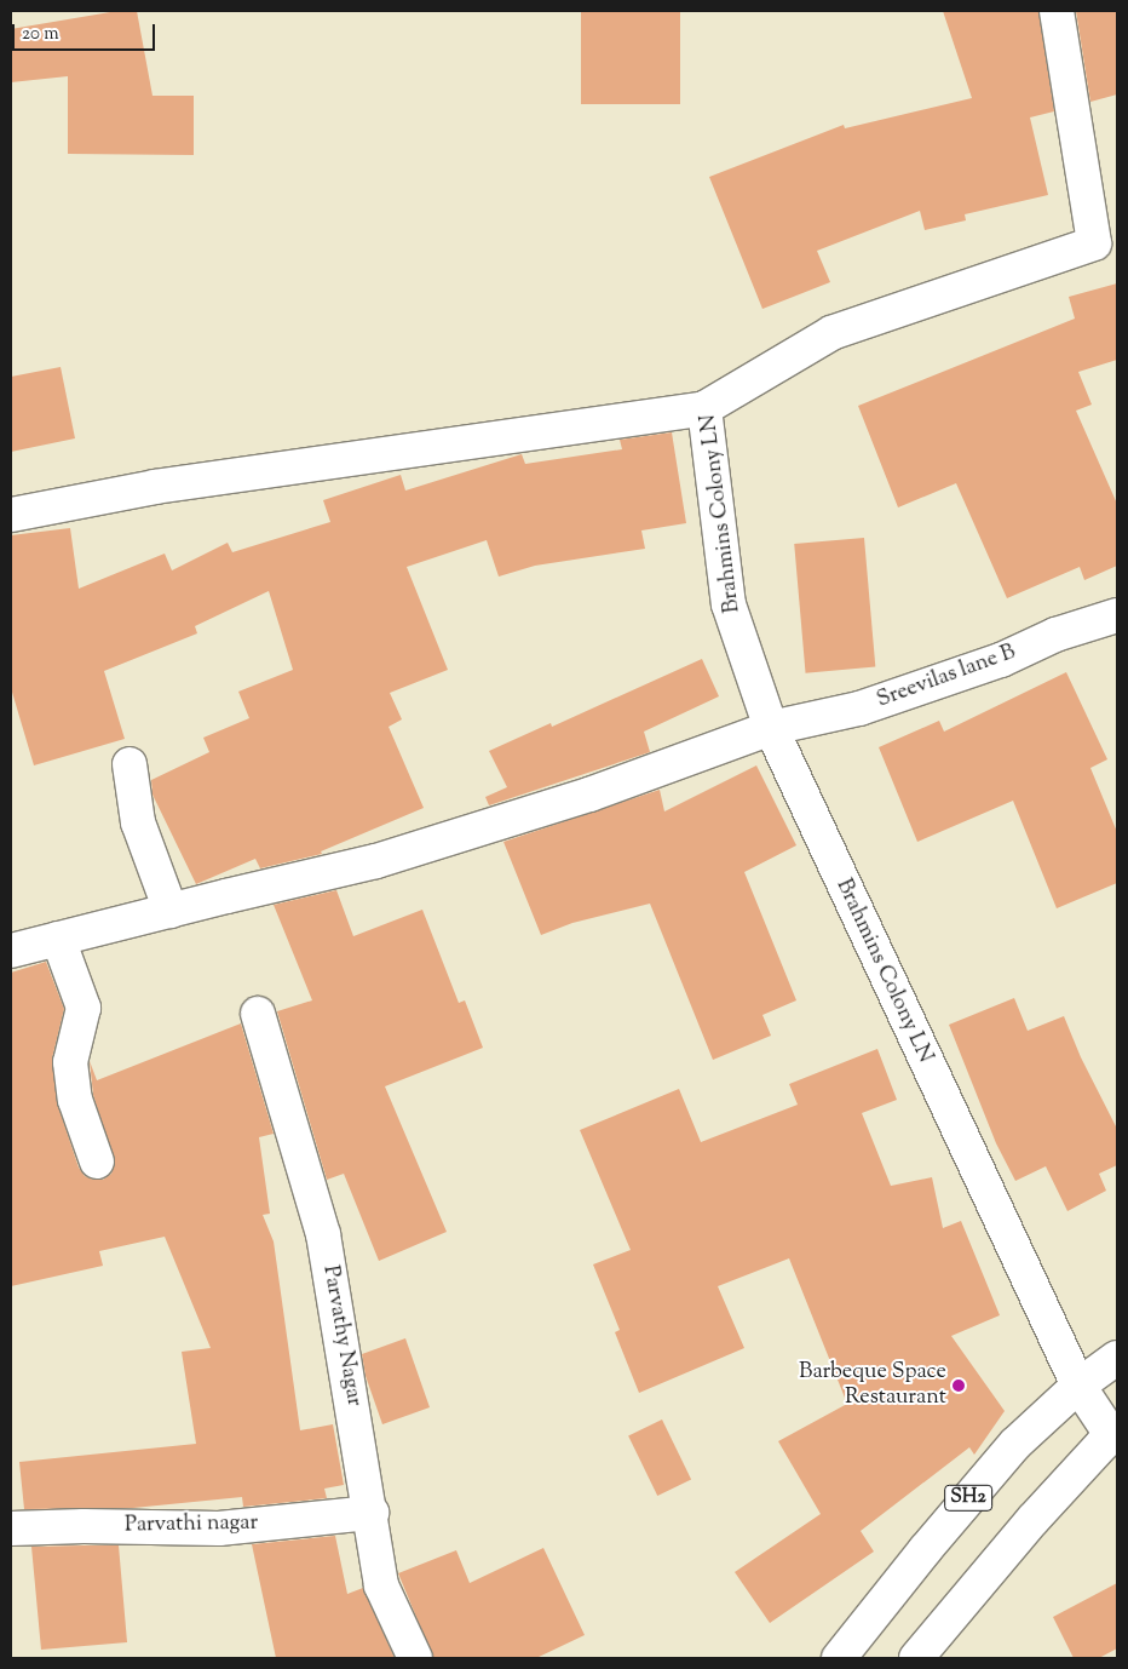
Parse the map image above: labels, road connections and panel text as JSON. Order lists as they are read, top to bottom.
{
  "streets": {
    "street": [
      "Brahmins Colony LN",
      "Sreevilas lane B",
      "Parvathy Nagar",
      "SH2",
      "Parvathi nagar"
    ]
  },
  "crossings": [
    ["Brahmins Colony LN", "Sreevilas lane B"],
    ["Brahmins Colony LN", "SH2"],
    ["Parvathy Nagar", "Parvathi nagar"]
  ],
  "places": ["Barbeque Space Restaurant"],
  "scale_bar": "20 m"
}
